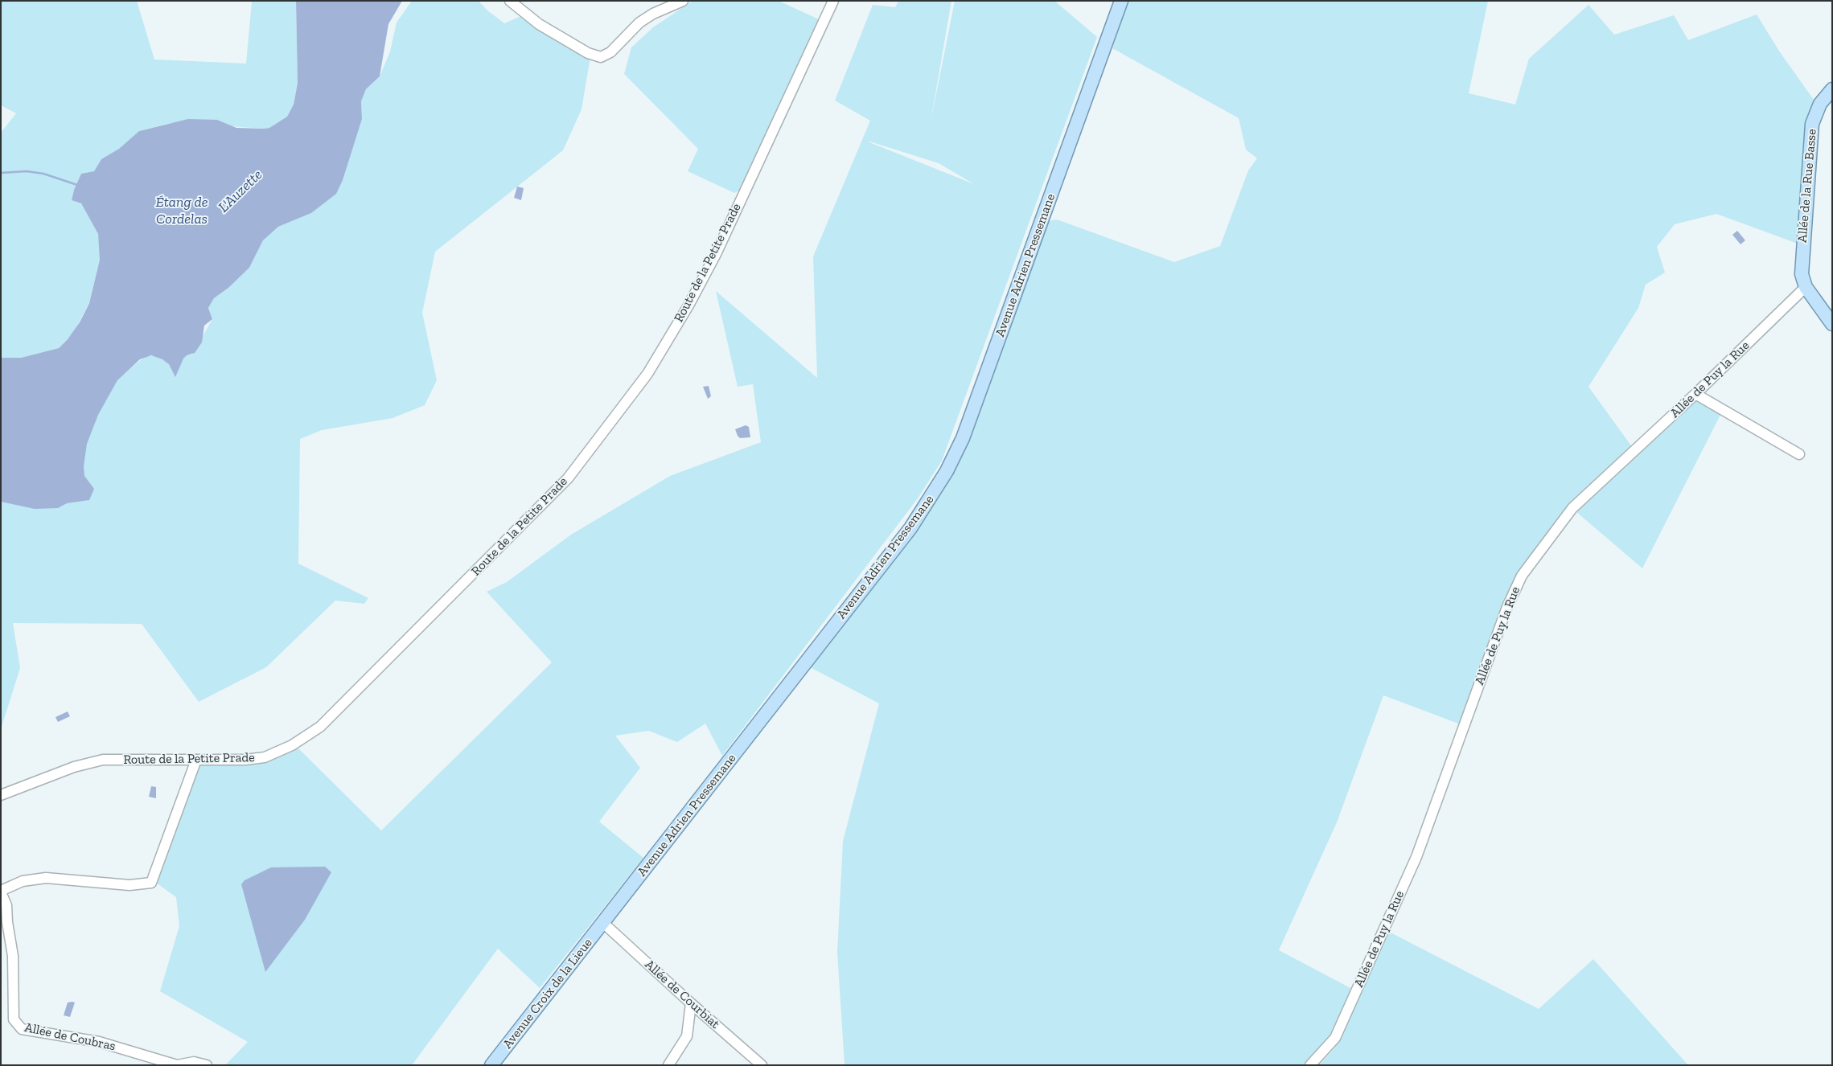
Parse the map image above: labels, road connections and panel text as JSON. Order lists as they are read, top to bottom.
{
  "streets": {
    "main road": ["Allée de la Rue Basse", "Avenue Adrien Pressemane", "Avenue Croix de la Lieue"],
    "street": [
      "Route de la Petite Prade",
      "Allée de Puy la Rue",
      "Allée de Courbiat",
      "Allée de Coubras"
    ]
  },
  "crossings": [
    ["Allée de la Rue Basse", "Allée de Puy la Rue"],
    ["Route de la Petite Prade", "Allée de Coubras"],
    ["Avenue Adrien Pressemane", "Avenue Croix de la Lieue"],
    ["Avenue Adrien Pressemane", "Allée de Courbiat"],
    ["Avenue Croix de la Lieue", "Allée de Courbiat"]
  ],
  "water": ["L'Auzette", "Étang de Cordelas"]
}
